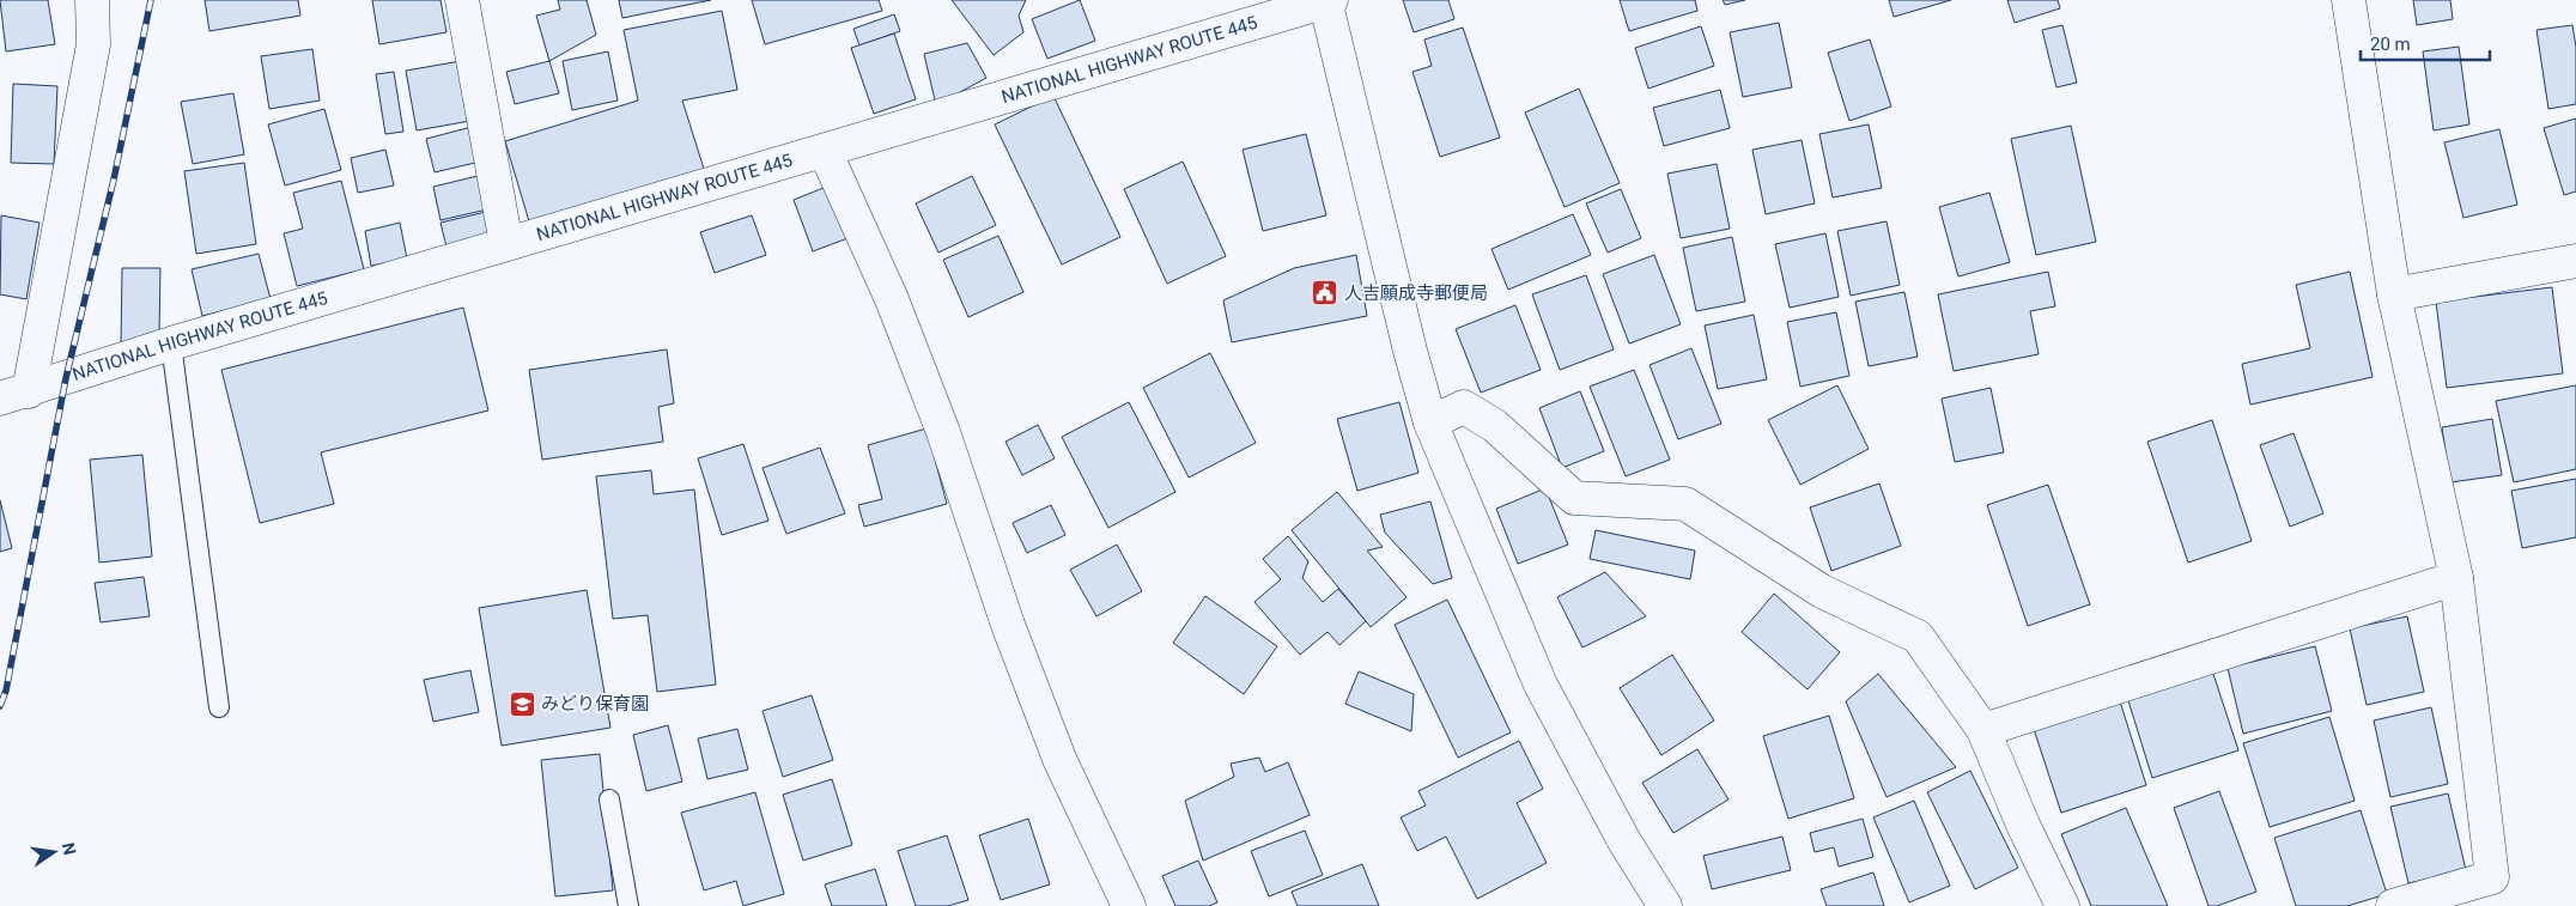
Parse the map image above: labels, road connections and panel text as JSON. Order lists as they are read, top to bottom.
{
  "streets": {
    "main road": ["NATIONAL HIGHWAY ROUTE 445"]
  },
  "places": {
    "public building": ["人吉願成寺郵便局"],
    "school or university": ["みどり保育園"]
  },
  "scale_bar": "20 m",
  "north": "right"
}
